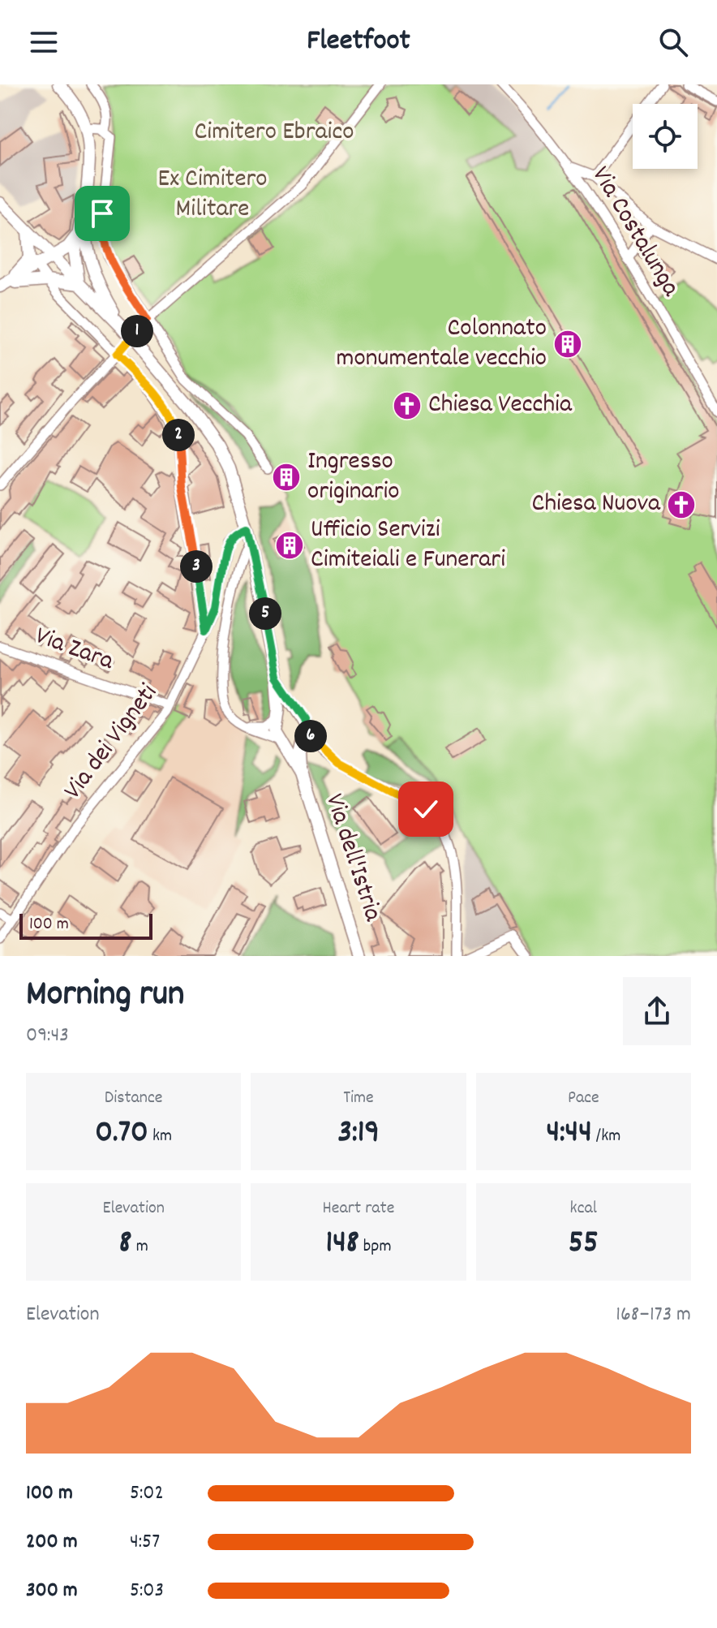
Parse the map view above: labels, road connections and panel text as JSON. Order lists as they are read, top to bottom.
{
  "streets": {
    "main road": ["Via dell'Istria"],
    "street": ["Via Costalunga", "Via Zara", "Via dei Vigneti"]
  },
  "crossings": [
    ["Via Zara", "Via dei Vigneti"],
    ["Via dei Vigneti", "Via dell'Istria"]
  ],
  "parks": ["Cimitero Ebraico", "Ex Cimitero Militare"],
  "places": {
    "building": ["Colonnato monumentale vecchio", "Ingresso originario", "Ufficio Servizi Cimiteiali e Funerari"],
    "church": ["Chiesa Vecchia", "Chiesa Nuova"]
  },
  "scale_bar": "100 m",
  "page": {
    "header": "Fleetfoot",
    "pins": [
      "1",
      "2",
      "3",
      "5",
      "6"
    ],
    "scale": "100 m",
    "heading": ["Morning run", "09:43"],
    "stats": [
      ["Distance", "0.70 km"],
      ["Time", "3:19"],
      ["Pace", "4:44 /km"],
      ["Elevation", "8 m"],
      ["Heart rate", "148 bpm"],
      ["kcal", "55"]
    ],
    "chart": ["Elevation", "168–173 m"],
    "list": [
      {
        "name": "100 m",
        "note": "5:02"
      },
      {
        "name": "200 m",
        "note": "4:57"
      },
      {
        "name": "300 m",
        "note": "5:03"
      }
    ]
  }
}
